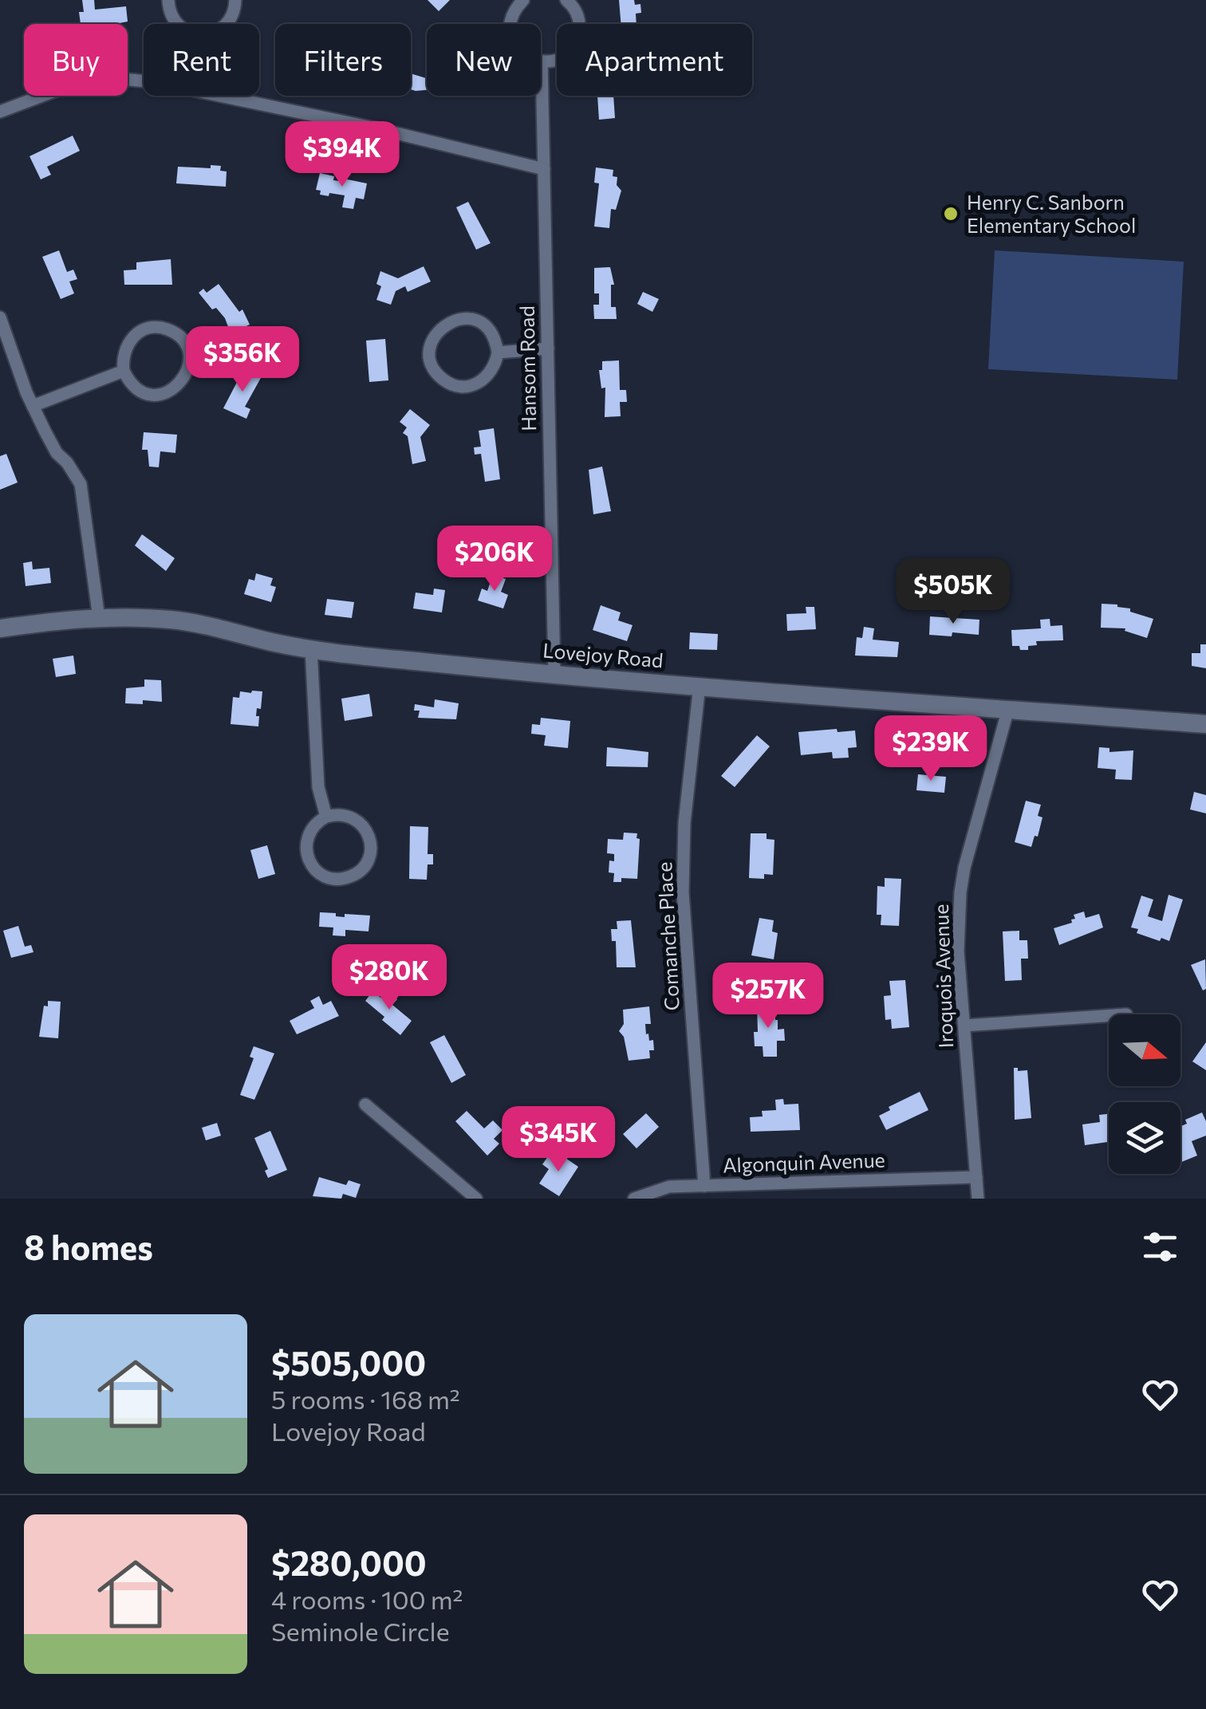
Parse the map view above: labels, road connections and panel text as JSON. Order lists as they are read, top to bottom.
{
  "streets": {
    "main road": ["Lovejoy Road"],
    "street": [
      "Hansom Road",
      "Comanche Place",
      "Iroquois Avenue",
      "Algonquin Avenue"
    ]
  },
  "crossings": [
    ["Hansom Road", "Lovejoy Road"],
    ["Lovejoy Road", "Comanche Place"],
    ["Lovejoy Road", "Iroquois Avenue"],
    ["Comanche Place", "Algonquin Avenue"],
    ["Iroquois Avenue", "Algonquin Avenue"]
  ],
  "places": ["Henry C. Sanborn Elementary School"],
  "north": "right",
  "page": {
    "chip": [
      "Buy",
      "Rent",
      "Filters",
      "New",
      "Apartment"
    ],
    "price": [
      "$394K",
      "$356K",
      "$206K",
      "$505K",
      "$239K",
      "$280K",
      "$257K",
      "$345K"
    ],
    "heading": "8 homes",
    "list": [
      {
        "name": "$505,000",
        "note": "5 rooms · 168 m² · Lovejoy Road"
      },
      {
        "name": "$280,000",
        "note": "4 rooms · 100 m² · Seminole Circle"
      }
    ]
  }
}
